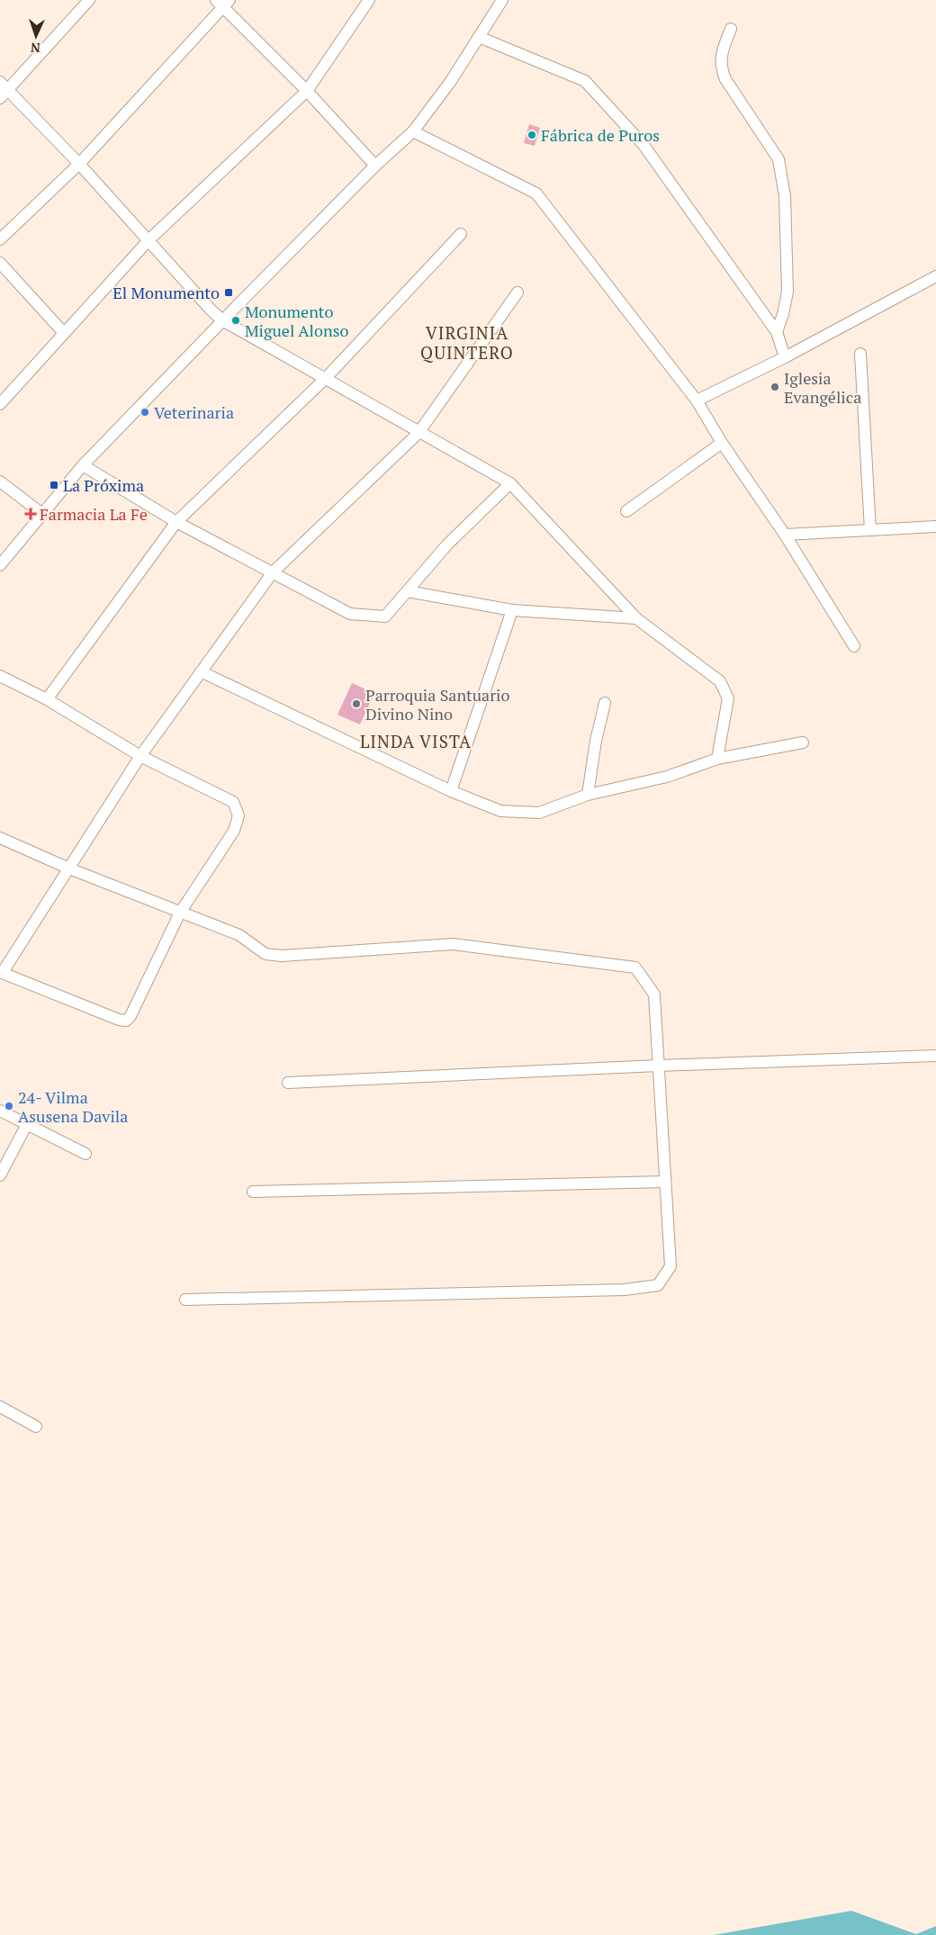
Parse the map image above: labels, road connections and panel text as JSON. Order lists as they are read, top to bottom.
{
  "districts": ["VIRGINIA QUINTERO", "LINDA VISTA"],
  "places": {
    "other": [
      "Fábrica de Puros",
      "Monumento Miguel Alonso",
      "Iglesia Evangélica",
      "Veterinaria",
      "Parroquia Santuario Divino Nino",
      "24- Vilma Asusena Davila"
    ],
    "transit": ["El Monumento", "La Próxima"],
    "health": ["Farmacia La Fe"]
  },
  "north": "bottom"
}
